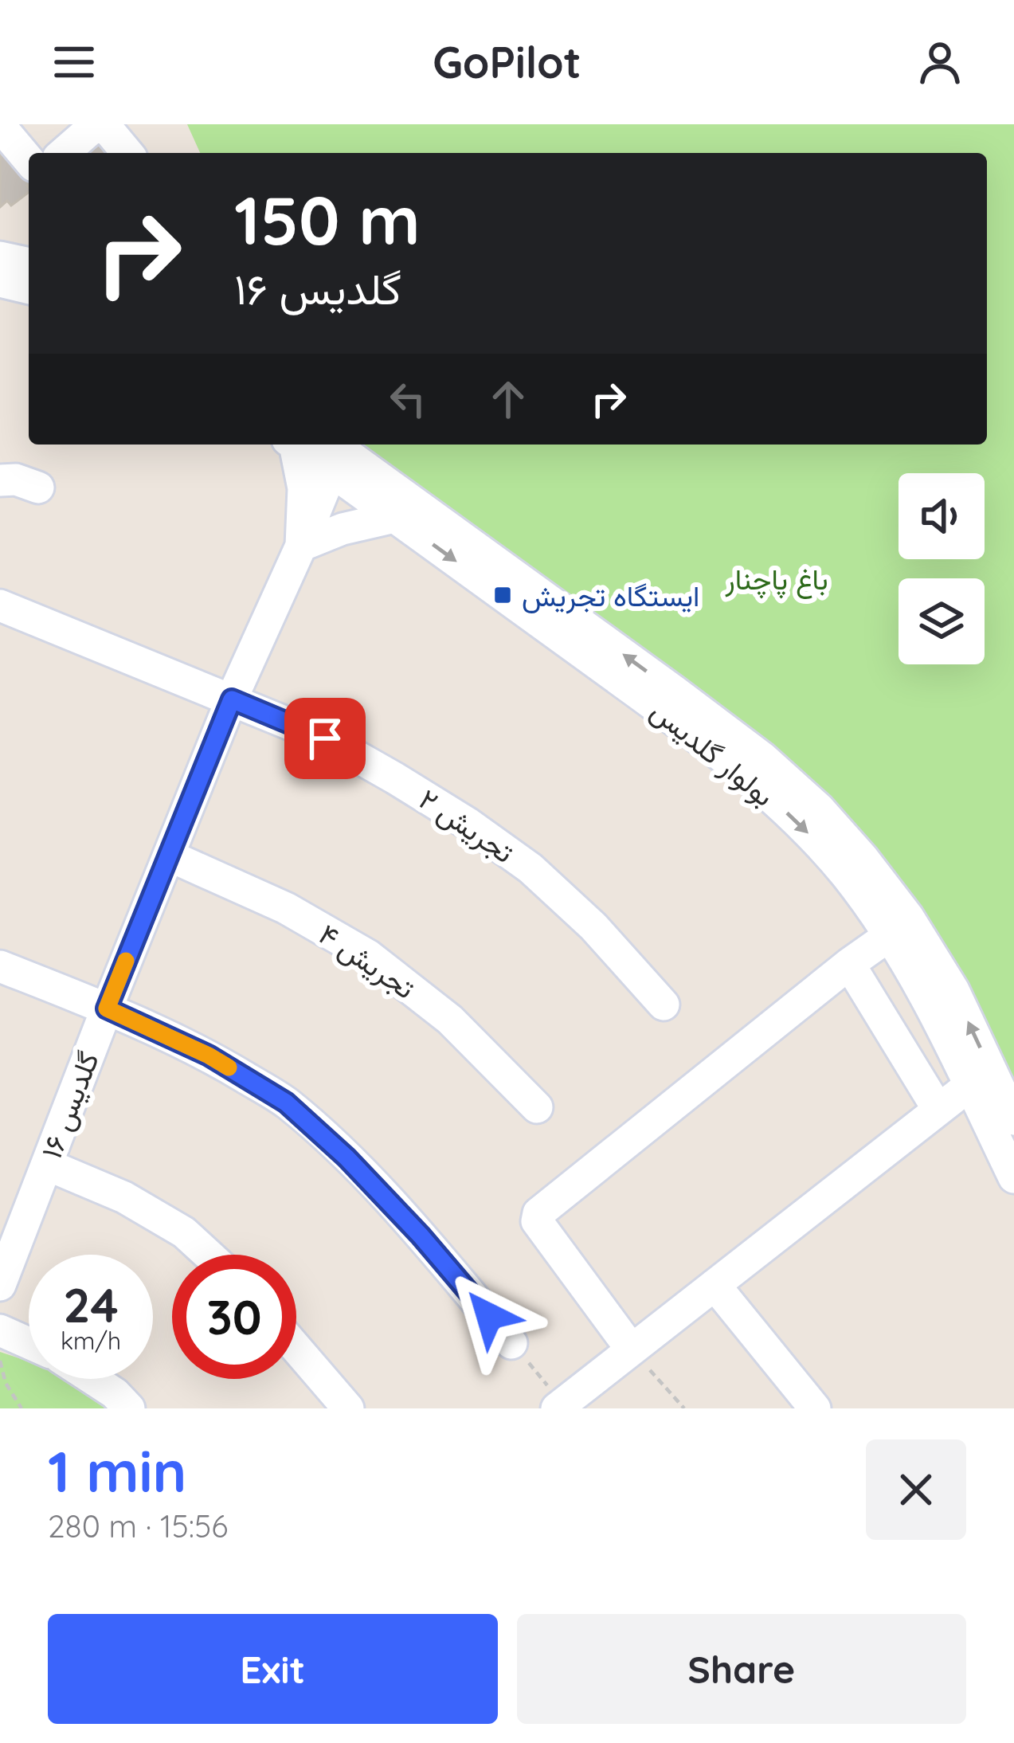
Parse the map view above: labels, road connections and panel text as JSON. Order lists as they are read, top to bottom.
{
  "streets": {
    "street": [
      "بولوار گلدیس",
      "تجریش ۲",
      "تجریش ۴",
      "گلدیس ۱۶"
    ]
  },
  "crossings": [
    ["بولوار گلدیس", "گلدیس ۱۶"],
    ["تجریش ۲", "گلدیس ۱۶"],
    ["تجریش ۴", "گلدیس ۱۶"]
  ],
  "parks": ["باغ پاچنار"],
  "places": {
    "transit": ["ایستگاه تجریش"]
  },
  "page": {
    "header": "GoPilot",
    "turn": ["150 m", "گلدیس ۱۶"],
    "speed": "24 km/h",
    "limit": "30",
    "heading": ["1 min", "280 m · 15:56"],
    "buttons": ["Exit", "Share"]
  }
}
